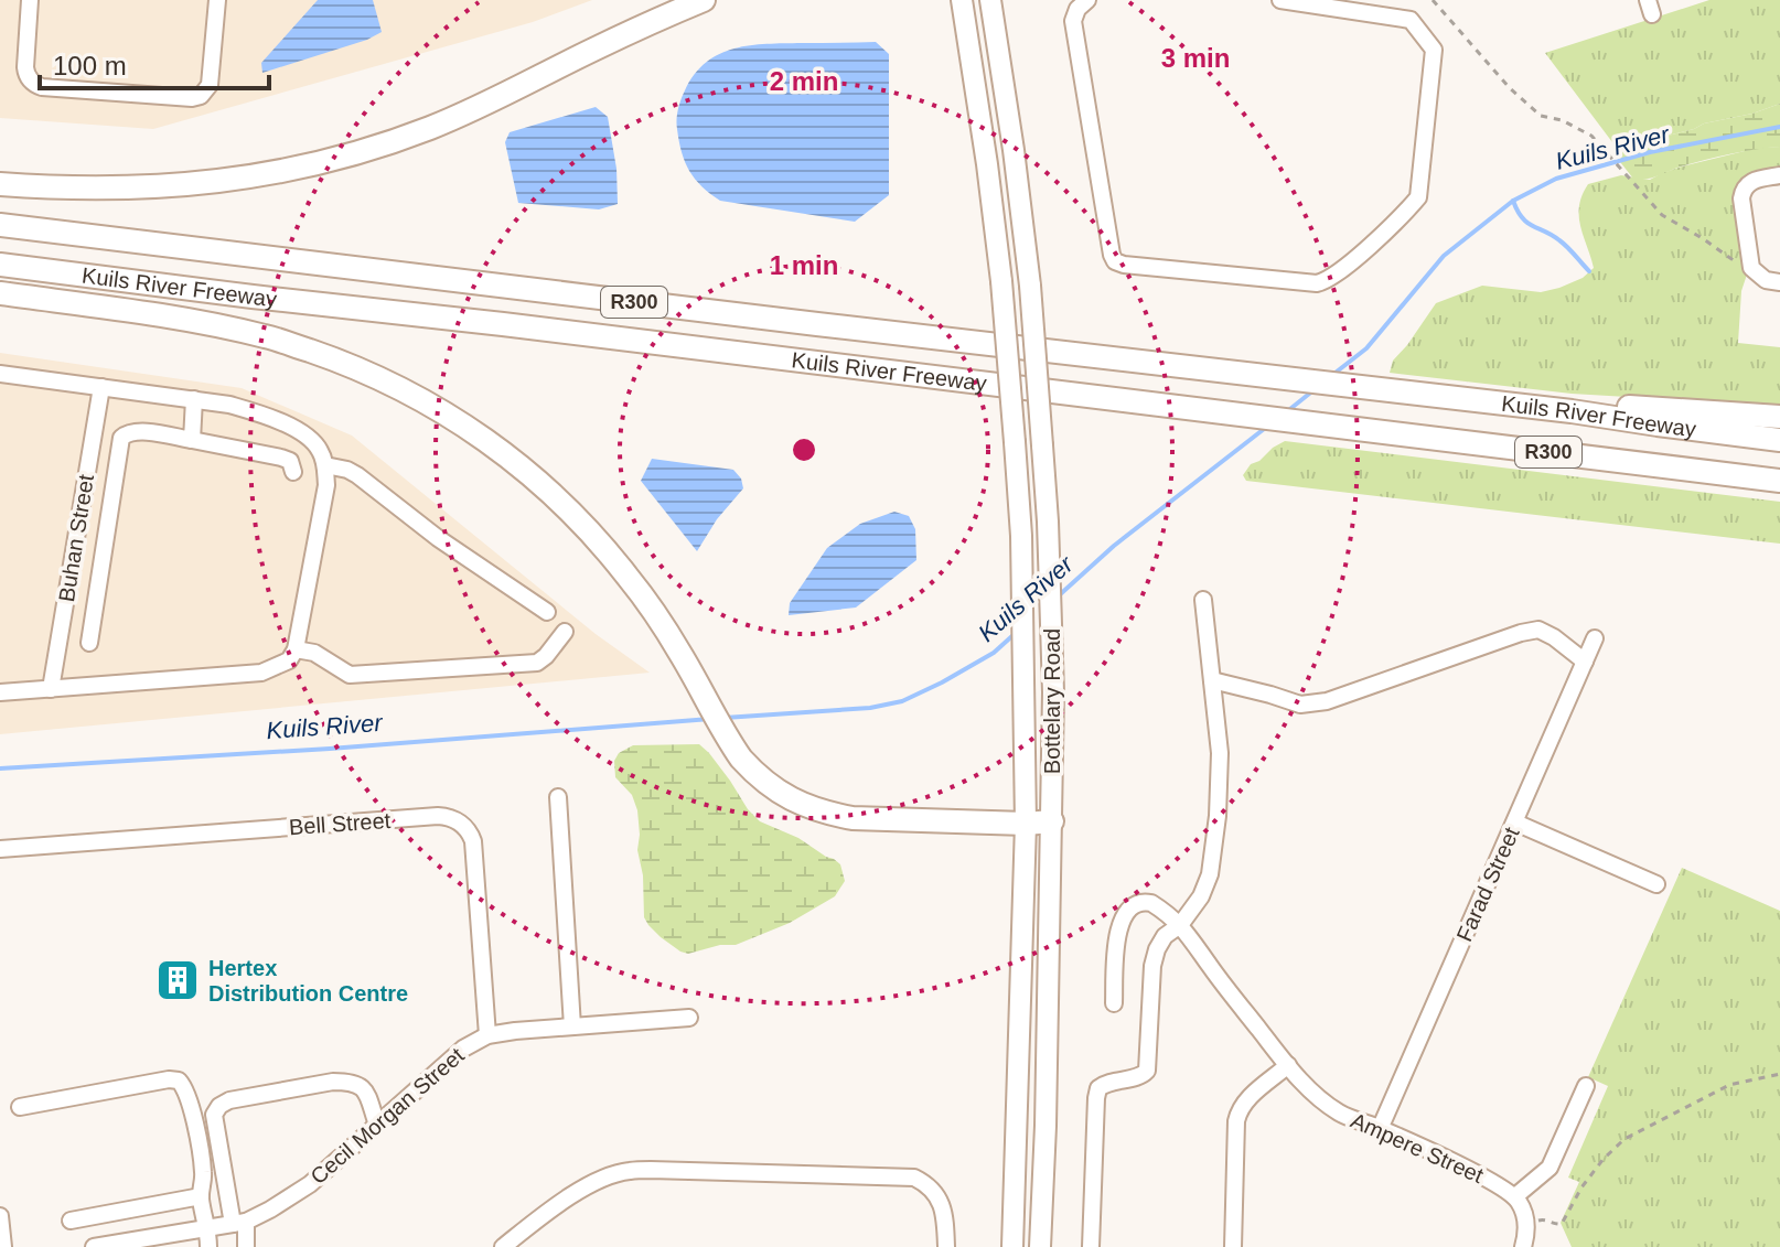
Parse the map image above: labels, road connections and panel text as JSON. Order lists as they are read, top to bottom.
{
  "streets": {
    "highway": ["Kuils River Freeway", "R300"],
    "main road": ["Bottelary Road"],
    "street": [
      "Buhan Street",
      "Bell Street",
      "Farad Street",
      "Cecil Morgan Street",
      "Ampere Street"
    ]
  },
  "crossings": [
    ["Bell Street", "Cecil Morgan Street"],
    ["Farad Street", "Ampere Street"]
  ],
  "water": ["Kuils River"],
  "places": {
    "building": ["Hertex Distribution Centre"]
  },
  "scale_bar": "100 m",
  "rings": ["3 min", "2 min", "1 min"]
}
